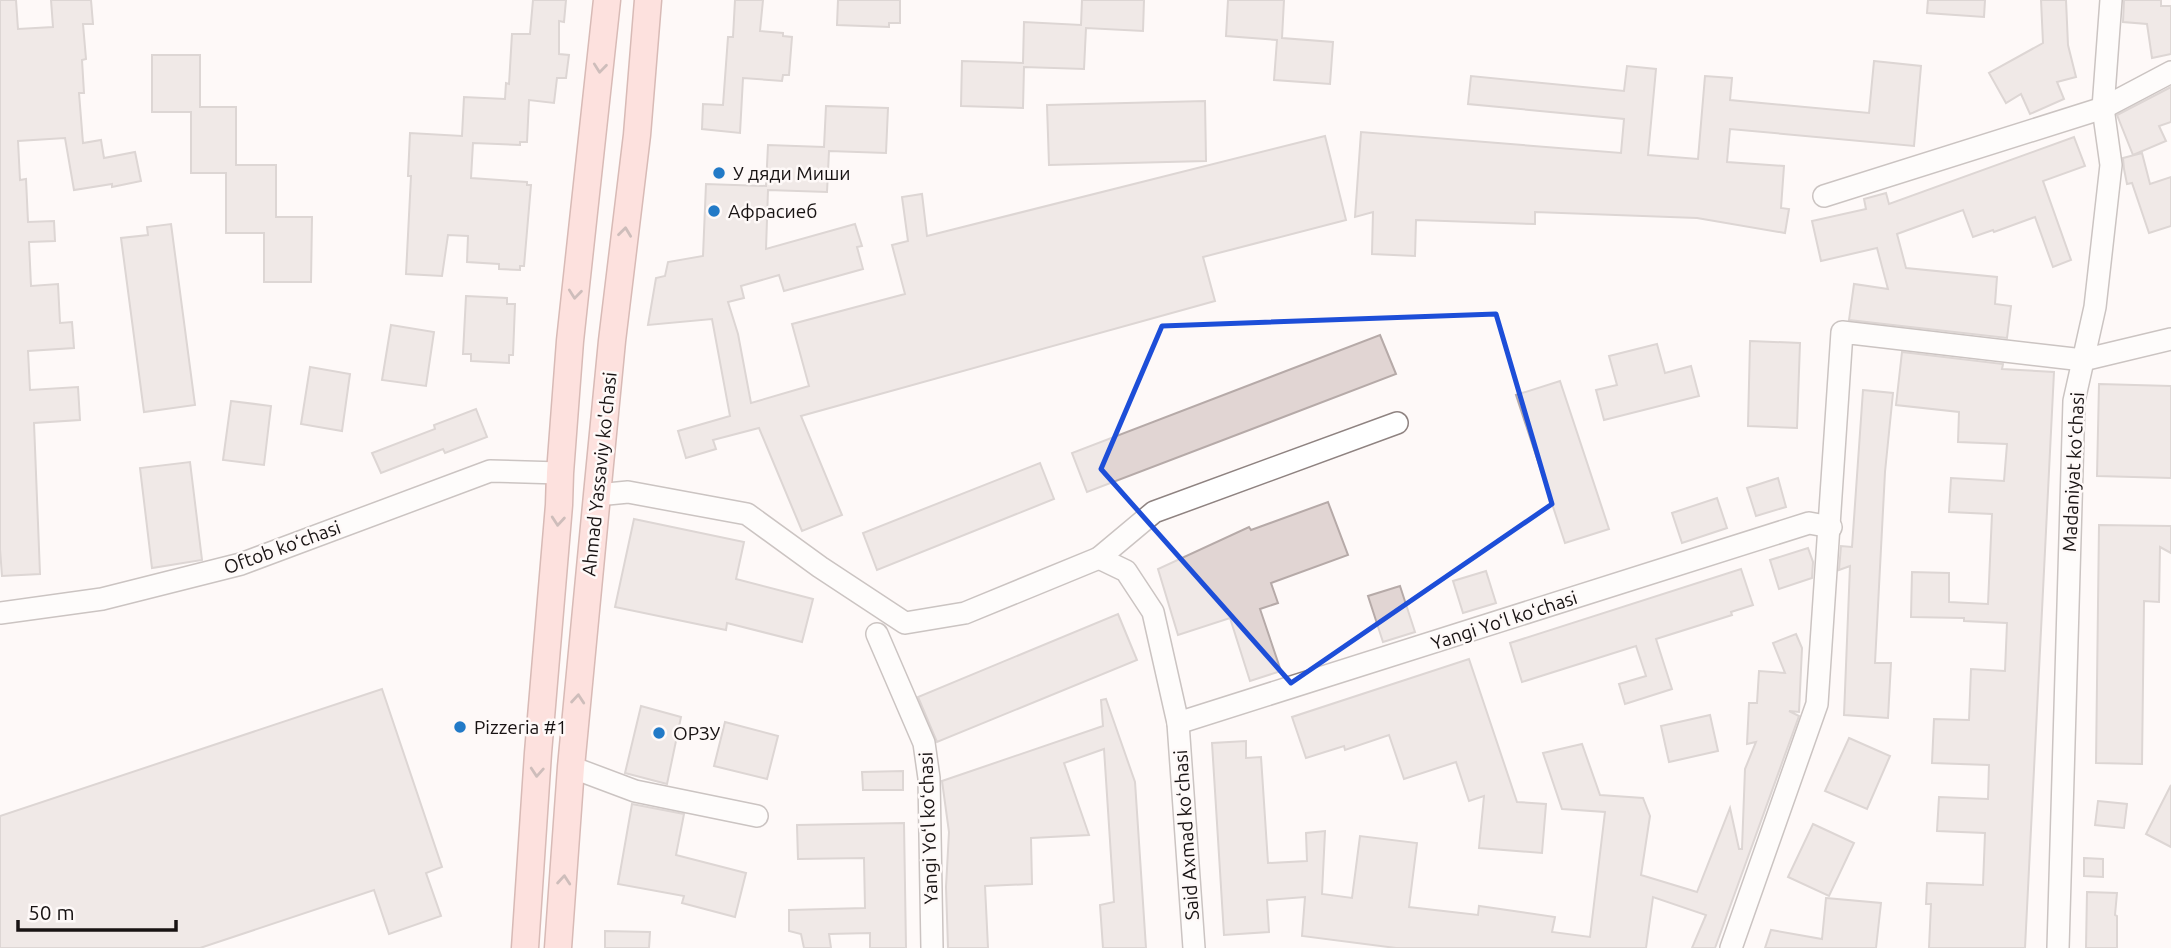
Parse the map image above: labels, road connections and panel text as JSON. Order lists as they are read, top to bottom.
{
  "streets": {
    "main road": ["Ahmad Yassaviy ko'chasi"],
    "street": [
      "Madaniyat koʻchasi",
      "Oftob koʻchasi",
      "Yangi Yoʻl koʻchasi",
      "Said Axmad koʻchasi"
    ]
  },
  "crossings": [
    ["Ahmad Yassaviy ko'chasi", "Oftob koʻchasi"],
    ["Yangi Yoʻl koʻchasi", "Said Axmad koʻchasi"]
  ],
  "places": [
    "У дяди Миши",
    "Афрасиеб",
    "Pizzeria #1",
    "ОРЗУ"
  ],
  "scale_bar": "50 m"
}
